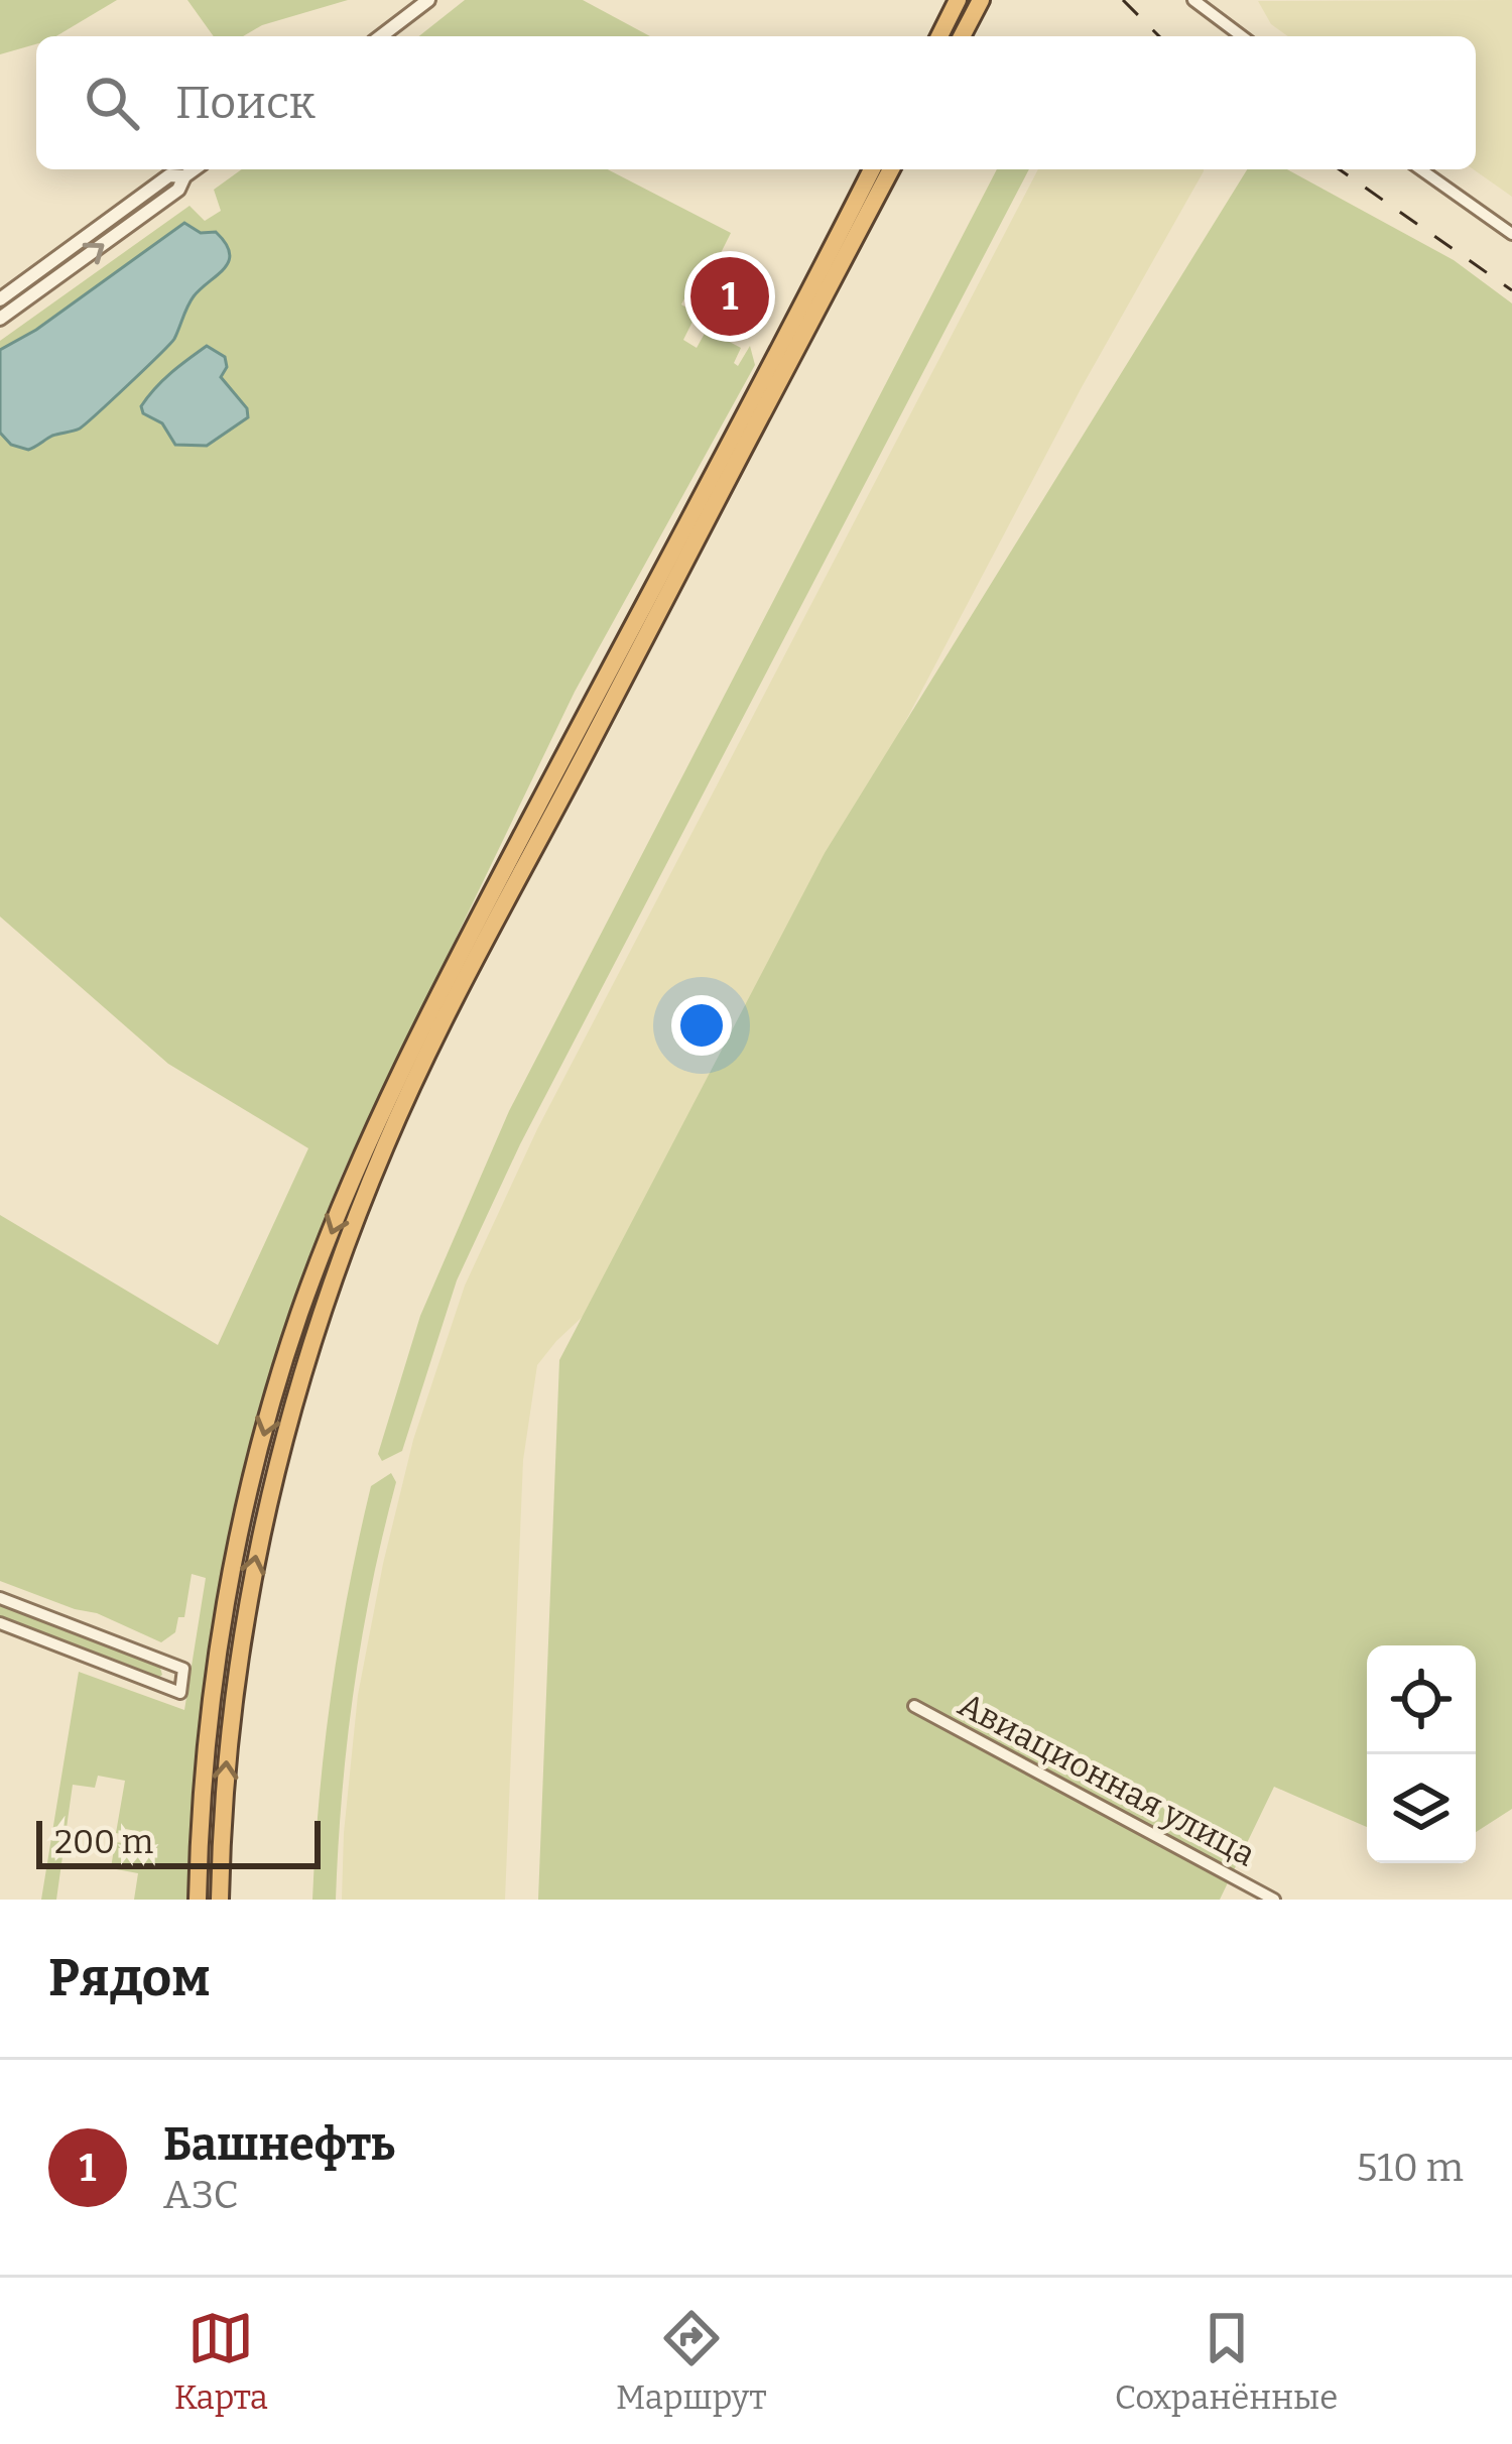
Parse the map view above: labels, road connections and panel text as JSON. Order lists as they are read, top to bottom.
{
  "streets": {
    "street": ["Авиационная улица"]
  },
  "scale_bar": "200 m",
  "page": {
    "search": "Поиск",
    "pins": "1",
    "scale": "200 m",
    "heading": "Рядом",
    "list": [
      {
        "mark": "1",
        "name": "Башнефть",
        "note": "АЗС",
        "value": "510 m"
      }
    ],
    "nav": ["Карта", "Маршрут", "Сохранённые"]
  }
}
